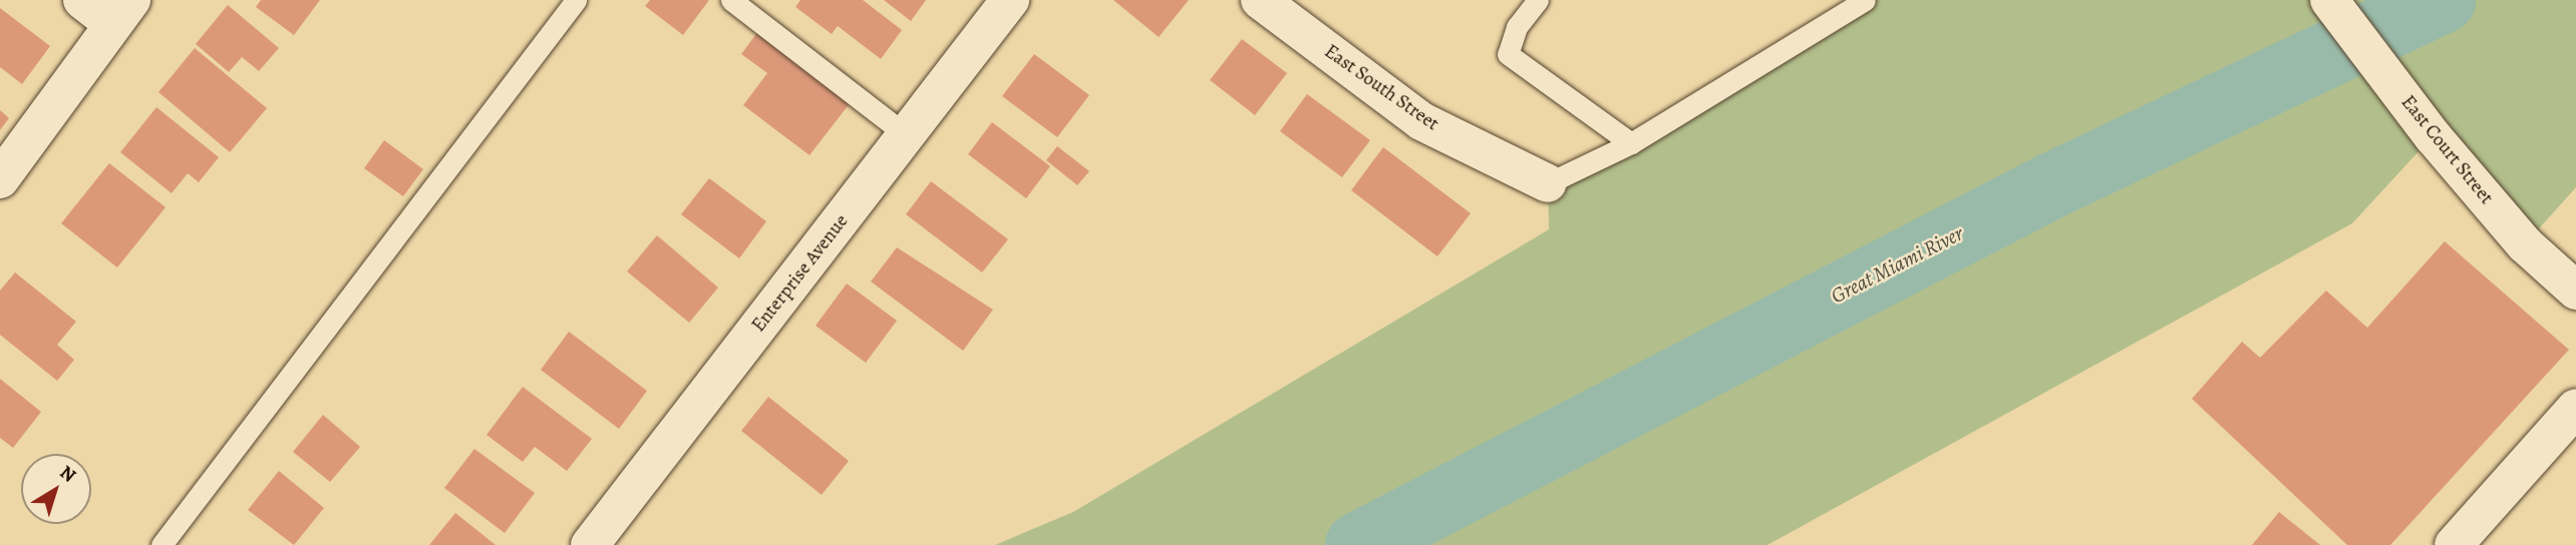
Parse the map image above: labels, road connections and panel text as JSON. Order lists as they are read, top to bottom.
{
  "streets": {
    "street": ["East South Street", "East Court Street", "Enterprise Avenue"]
  },
  "water": ["Great Miami River"],
  "north": "top right"
}
